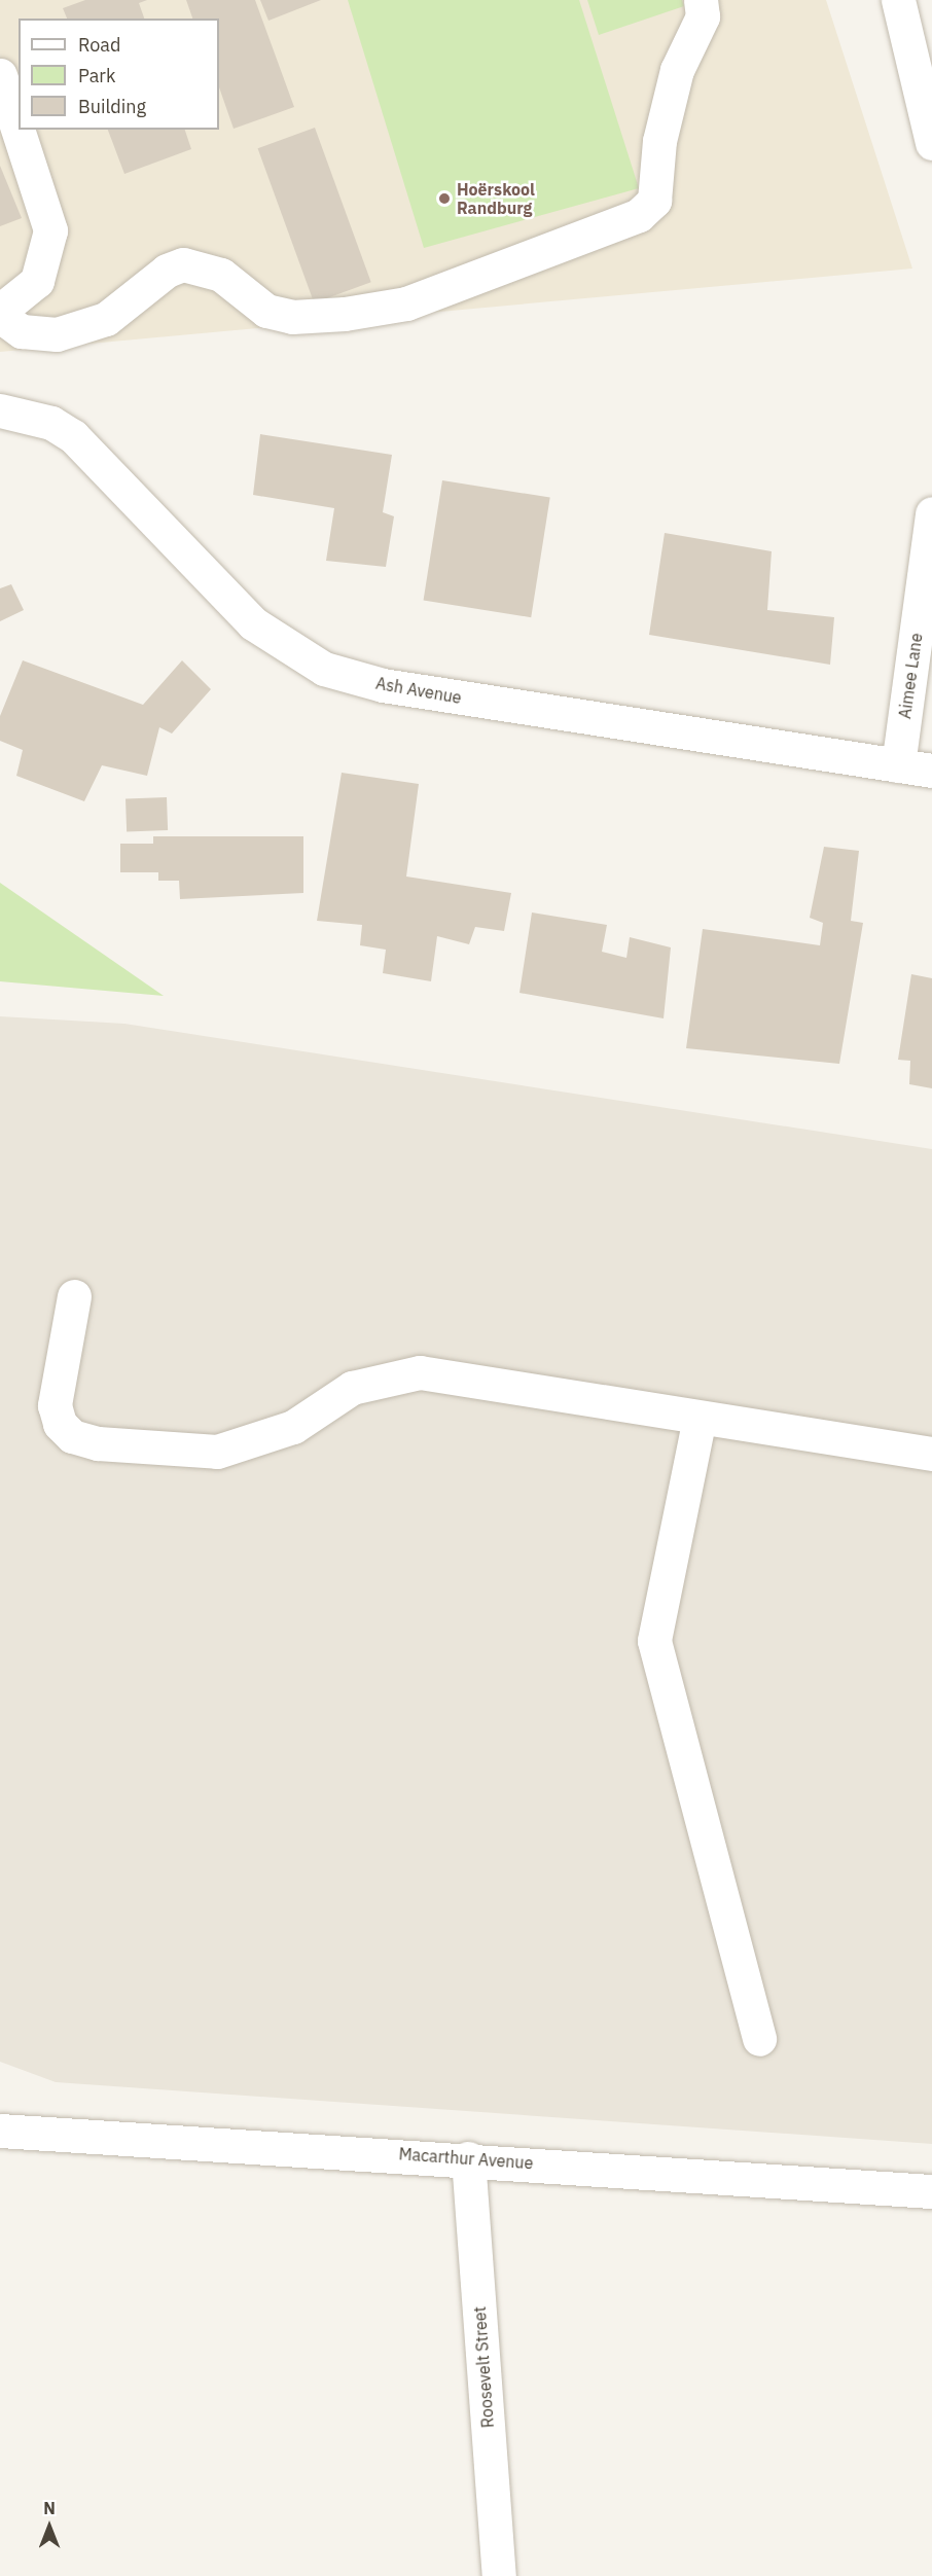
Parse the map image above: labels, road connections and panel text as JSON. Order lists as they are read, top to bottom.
{
  "streets": {
    "street": [
      "Aimee Lane",
      "Ash Avenue",
      "Macarthur Avenue",
      "Roosevelt Street"
    ]
  },
  "crossings": [
    ["Aimee Lane", "Ash Avenue"],
    ["Macarthur Avenue", "Roosevelt Street"]
  ],
  "places": ["Hoërskool Randburg"],
  "legend": ["Road", "Park", "Building"],
  "north": "top"
}
